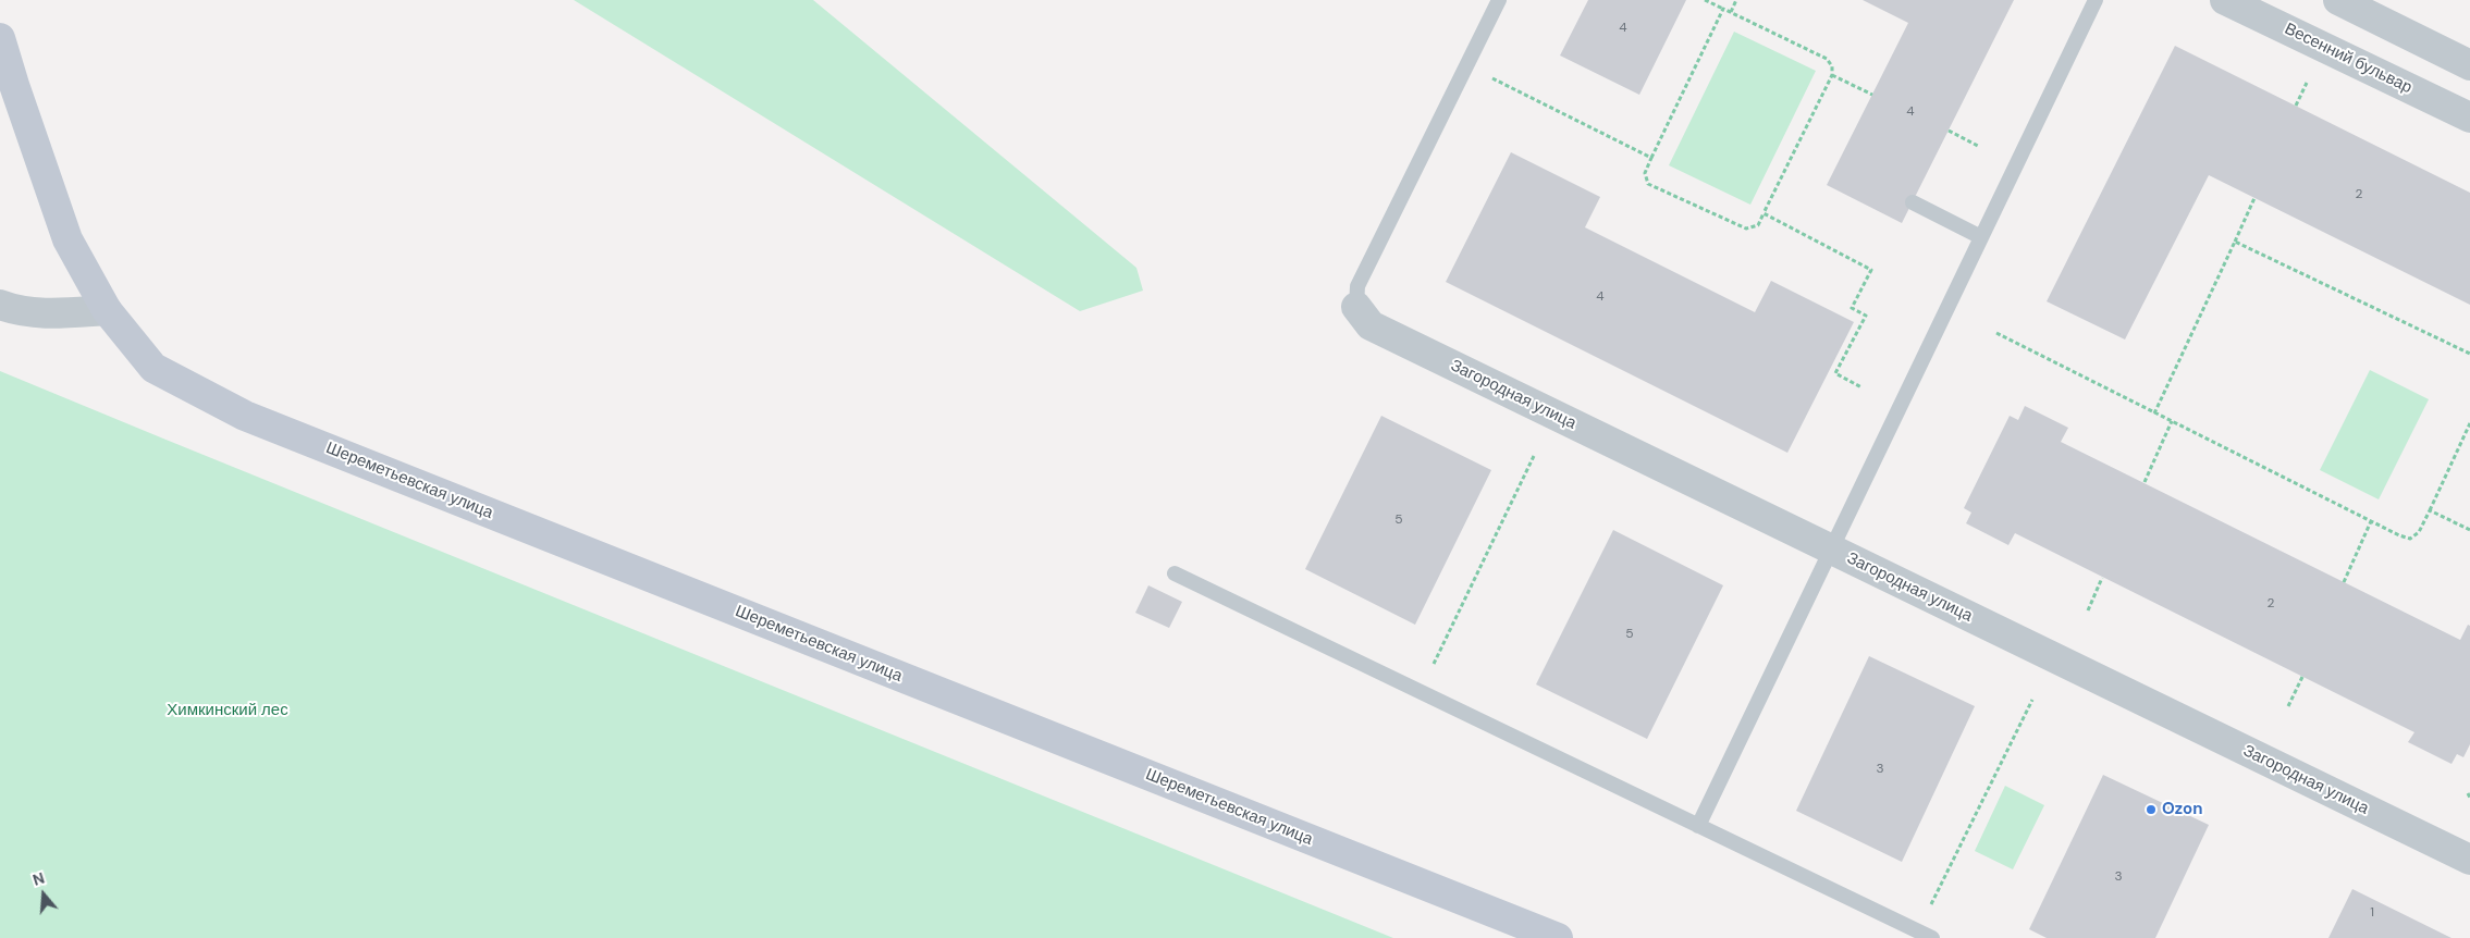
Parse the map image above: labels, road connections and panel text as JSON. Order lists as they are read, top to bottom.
{
  "streets": {
    "main road": ["Шереметьевская улица"],
    "street": ["Весенний бульвар", "Загородная улица"]
  },
  "parks": ["Химкинский лес"],
  "places": ["Ozon"],
  "house_numbers": [
    "4",
    "4",
    "2",
    "4",
    "5",
    "2",
    "5",
    "3",
    "3",
    "1"
  ],
  "north": "top"
}
